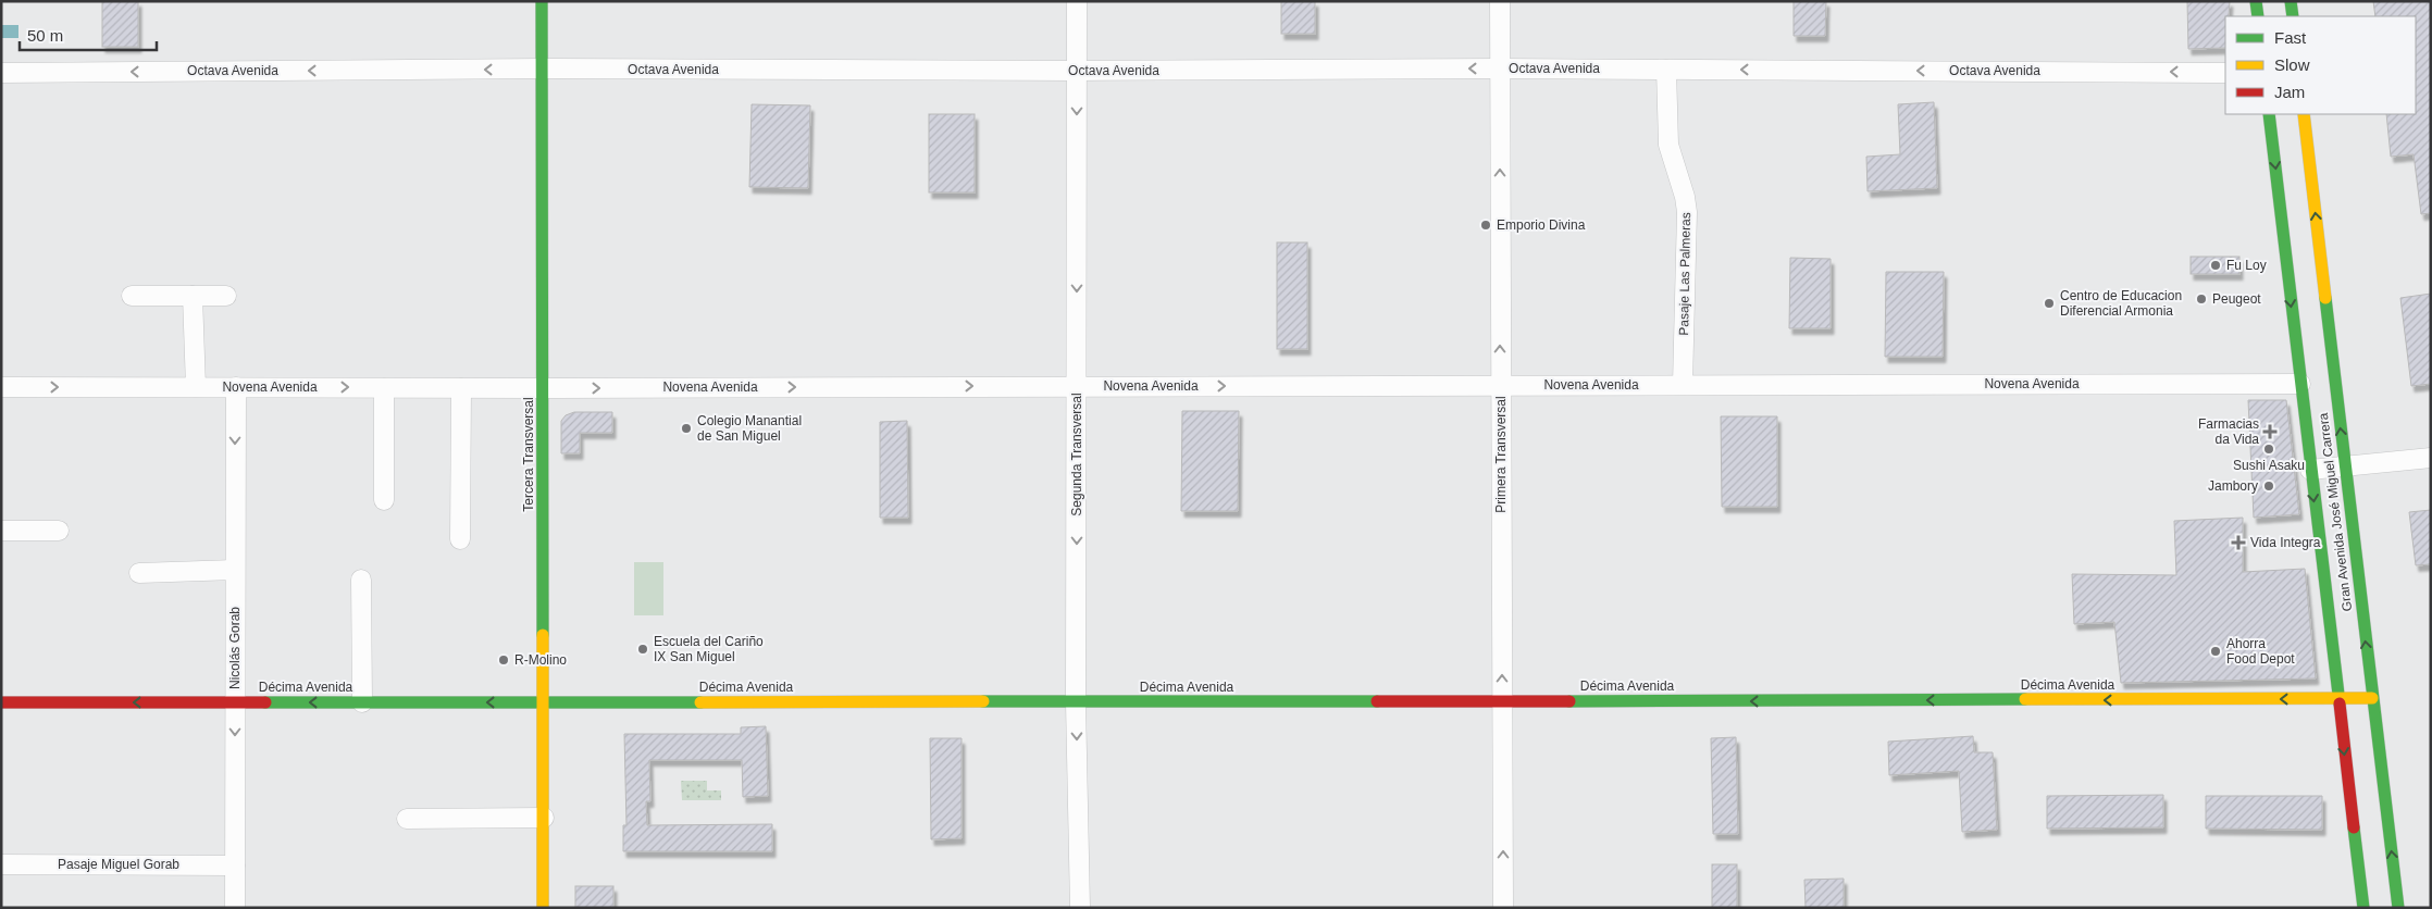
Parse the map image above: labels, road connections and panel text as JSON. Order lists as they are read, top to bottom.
{
  "streets": {
    "street": [
      "Octava Avenida",
      "Pasaje Las Palmeras",
      "Novena Avenida",
      "Tercera Transversal",
      "Segunda Transversal",
      "Primera Transversal",
      "Gran Avenida José Miguel Carrera",
      "Nicolás Gorab",
      "Décima Avenida",
      "Pasaje Miguel Gorab"
    ]
  },
  "crossings": [
    ["Octava Avenida", "Pasaje Las Palmeras"],
    ["Octava Avenida", "Tercera Transversal"],
    ["Octava Avenida", "Segunda Transversal"],
    ["Octava Avenida", "Primera Transversal"],
    ["Pasaje Las Palmeras", "Novena Avenida"],
    ["Novena Avenida", "Tercera Transversal"],
    ["Novena Avenida", "Segunda Transversal"],
    ["Novena Avenida", "Primera Transversal"],
    ["Novena Avenida", "Gran Avenida José Miguel Carrera"],
    ["Novena Avenida", "Nicolás Gorab"],
    ["Tercera Transversal", "Décima Avenida"],
    ["Segunda Transversal", "Décima Avenida"],
    ["Primera Transversal", "Décima Avenida"],
    ["Gran Avenida José Miguel Carrera", "Décima Avenida"],
    ["Nicolás Gorab", "Décima Avenida"],
    ["Nicolás Gorab", "Pasaje Miguel Gorab"]
  ],
  "one_way": [
    "Octava Avenida",
    "Novena Avenida",
    "Segunda Transversal",
    "Primera Transversal",
    "Décima Avenida"
  ],
  "places": {
    "other": [
      "Emporio Divina",
      "Fu Loy",
      "Peugeot",
      "Centro de Educacion Diferencial Armonia",
      "Colegio Manantial de San Miguel",
      "Sushi Asaku",
      "Jambory",
      "Escuela del Cariño IX San Miguel",
      "Ahorra Food Depot",
      "R-Molino"
    ],
    "health": ["Farmacias da Vida", "Vida Integra"]
  },
  "legend": ["Fast", "Slow", "Jam"],
  "scale_bar": "50 m"
}
